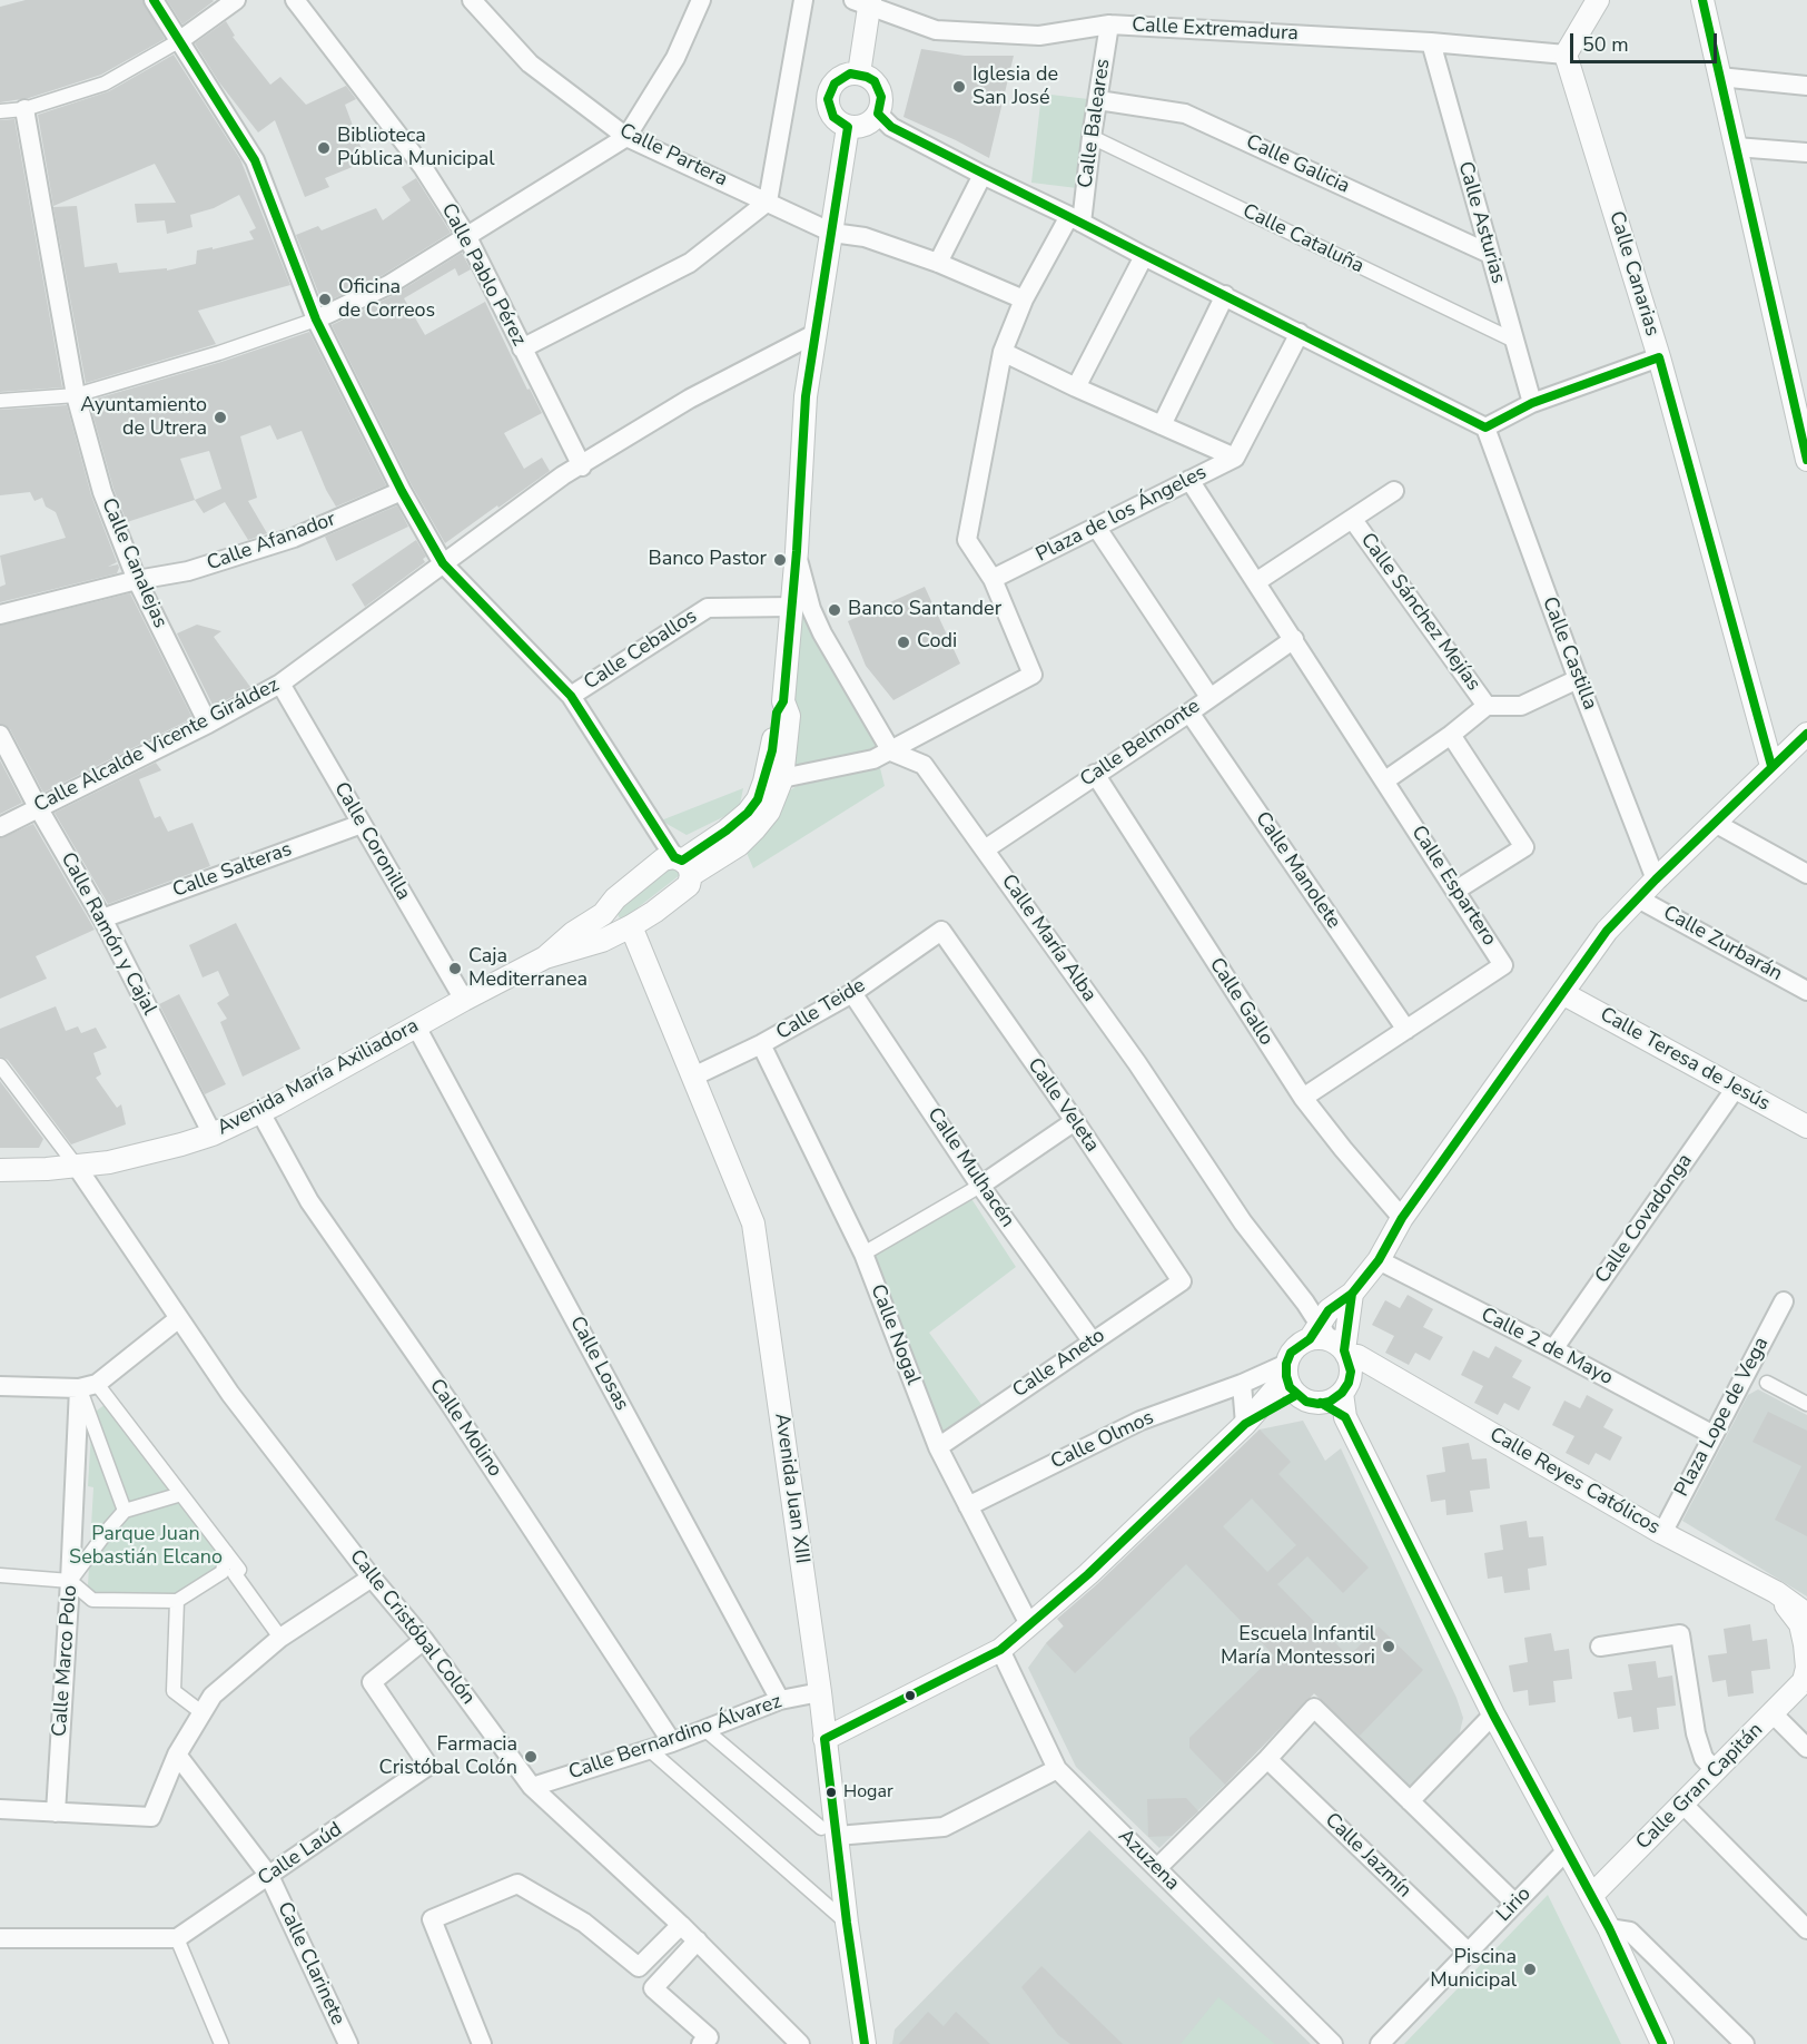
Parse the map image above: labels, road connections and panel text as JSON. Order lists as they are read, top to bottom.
{
  "streets": {
    "street": [
      "Calle Extremadura",
      "Calle Baleares",
      "Calle Partera",
      "Calle Galicia",
      "Calle Asturias",
      "Calle Cataluña",
      "Calle Canarias",
      "Calle Pablo Pérez",
      "Plaza de los Ángeles",
      "Calle Afanador",
      "Calle Canalejas",
      "Calle Sánchez Mejías",
      "Calle Ceballos",
      "Calle Castilla",
      "Calle Belmonte",
      "Calle Alcalde Vicente Giráldez",
      "Calle Coronilla",
      "Calle Salteras",
      "Calle Manolete",
      "Calle Espartero",
      "Calle Ramón y Cajal",
      "Calle María Alba",
      "Calle Zurbarán",
      "Calle Gallo",
      "Calle Teide",
      "Calle Teresa de Jesús",
      "Avenida María Axiliadora",
      "Calle Veleta",
      "Calle Mulhacén",
      "Calle Covadonga",
      "Calle Nogal",
      "Calle 2 de Mayo",
      "Calle Losas",
      "Calle Aneto",
      "Plaza Lope de Vega",
      "Calle Molino",
      "Calle Olmos",
      "Calle Reyes Católicos",
      "Avenida Juan XIII",
      "Calle Cristóbal Colón",
      "Calle Marco Polo",
      "Calle Bernardino Álvarez",
      "Calle Gran Capitán",
      "Calle Laúd",
      "Calle Jazmín",
      "Azuzena",
      "Lirio",
      "Calle Clarinete"
    ]
  },
  "crossings": [
    ["Calle Extremadura", "Calle Baleares"],
    ["Calle Extremadura", "Calle Asturias"],
    ["Calle Extremadura", "Calle Canarias"],
    ["Calle Baleares", "Calle Galicia"],
    ["Calle Baleares", "Calle Cataluña"],
    ["Calle Galicia", "Calle Asturias"],
    ["Calle Asturias", "Calle Cataluña"],
    ["Calle Pablo Pérez", "Calle Alcalde Vicente Giráldez"],
    ["Plaza de los Ángeles", "Calle Espartero"],
    ["Calle Afanador", "Calle Canalejas"],
    ["Calle Canalejas", "Calle Alcalde Vicente Giráldez"],
    ["Calle Belmonte", "Calle Manolete"],
    ["Calle Belmonte", "Calle Espartero"],
    ["Calle Belmonte", "Calle María Alba"],
    ["Calle Belmonte", "Calle Gallo"],
    ["Calle Alcalde Vicente Giráldez", "Calle Coronilla"],
    ["Calle Alcalde Vicente Giráldez", "Calle Ramón y Cajal"],
    ["Calle Coronilla", "Calle Salteras"],
    ["Calle Coronilla", "Avenida María Axiliadora"],
    ["Calle Salteras", "Calle Ramón y Cajal"],
    ["Calle Manolete", "Calle Espartero"],
    ["Calle Espartero", "Calle Gallo"],
    ["Calle Ramón y Cajal", "Avenida María Axiliadora"],
    ["Calle María Alba", "Calle Olmos"],
    ["Calle María Alba", "Calle Reyes Católicos"],
    ["Calle Teide", "Calle Veleta"],
    ["Calle Teide", "Calle Mulhacén"],
    ["Calle Teide", "Calle Nogal"],
    ["Calle Teide", "Avenida Juan XIII"],
    ["Calle Teresa de Jesús", "Calle Covadonga"],
    ["Avenida María Axiliadora", "Calle Losas"],
    ["Avenida María Axiliadora", "Calle Molino"],
    ["Avenida María Axiliadora", "Avenida Juan XIII"],
    ["Avenida María Axiliadora", "Calle Cristóbal Colón"],
    ["Calle Veleta", "Calle Aneto"],
    ["Calle Mulhacén", "Calle Aneto"],
    ["Calle Covadonga", "Calle 2 de Mayo"],
    ["Calle Nogal", "Calle Aneto"],
    ["Calle Nogal", "Calle Olmos"],
    ["Calle 2 de Mayo", "Plaza Lope de Vega"],
    ["Calle Losas", "Calle Bernardino Álvarez"],
    ["Plaza Lope de Vega", "Calle Reyes Católicos"],
    ["Calle Molino", "Calle Bernardino Álvarez"],
    ["Calle Olmos", "Calle Reyes Católicos"],
    ["Calle Reyes Católicos", "Calle Gran Capitán"],
    ["Avenida Juan XIII", "Calle Bernardino Álvarez"],
    ["Calle Cristóbal Colón", "Calle Bernardino Álvarez"],
    ["Calle Cristóbal Colón", "Calle Laúd"],
    ["Calle Laúd", "Calle Clarinete"],
    ["Calle Jazmín", "Lirio"]
  ],
  "parks": ["Parque Juan Sebastián Elcano"],
  "places": [
    "Iglesia de San José",
    "Biblioteca Pública Municipal",
    "Oficina de Correos",
    "Ayuntamiento de Utrera",
    "Banco Pastor",
    "Banco Santander",
    "Codi",
    "Caja Mediterranea",
    "Escuela Infantil María Montessori",
    "Farmacia Cristóbal Colón",
    "Hogar",
    "Piscina Municipal"
  ],
  "scale_bar": "50 m"
}
